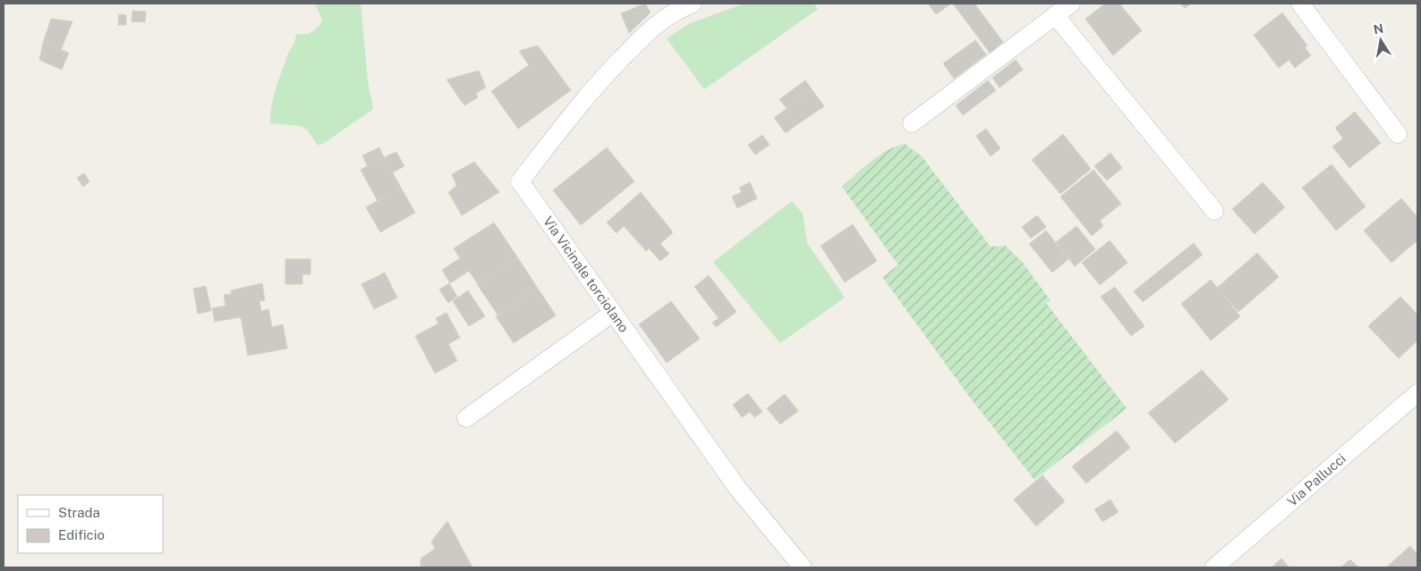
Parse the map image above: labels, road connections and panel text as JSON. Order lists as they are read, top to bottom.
{
  "streets": {
    "street": ["Via Vicinale torciolano", "Via Pallucci"]
  },
  "legend": ["Strada", "Edificio"],
  "north": "top"
}
